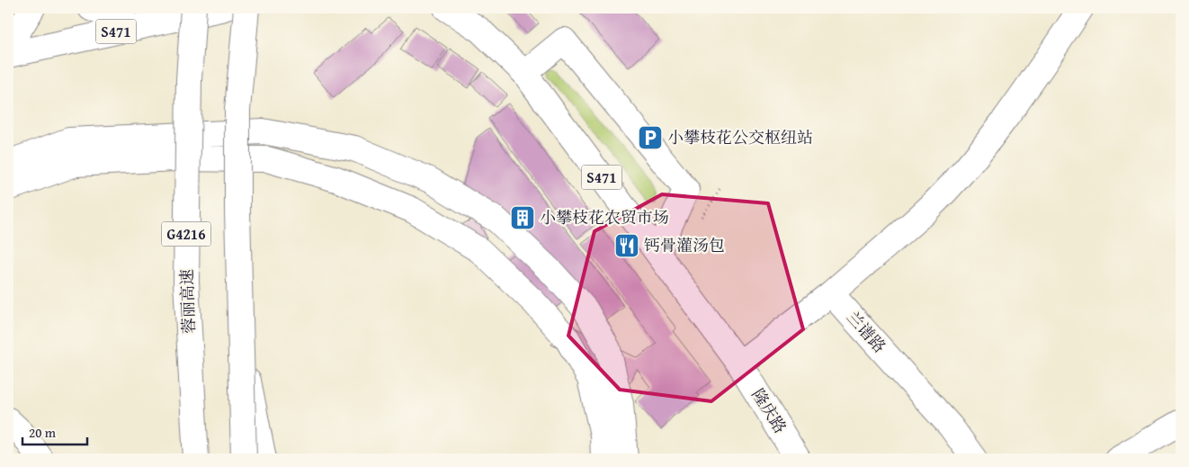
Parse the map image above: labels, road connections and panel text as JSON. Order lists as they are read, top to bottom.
{
  "streets": {
    "main road": [
      "S471",
      "G4216",
      "蓉丽高速",
      "兰谱路",
      "隆庆路"
    ]
  },
  "crossings": [
    ["S471", "隆庆路"]
  ],
  "places": {
    "parking": ["小攀枝花公交枢纽站"],
    "building": ["小攀枝花农贸市场"],
    "restaurant": ["钙骨灌汤包"]
  },
  "scale_bar": "20 m"
}
